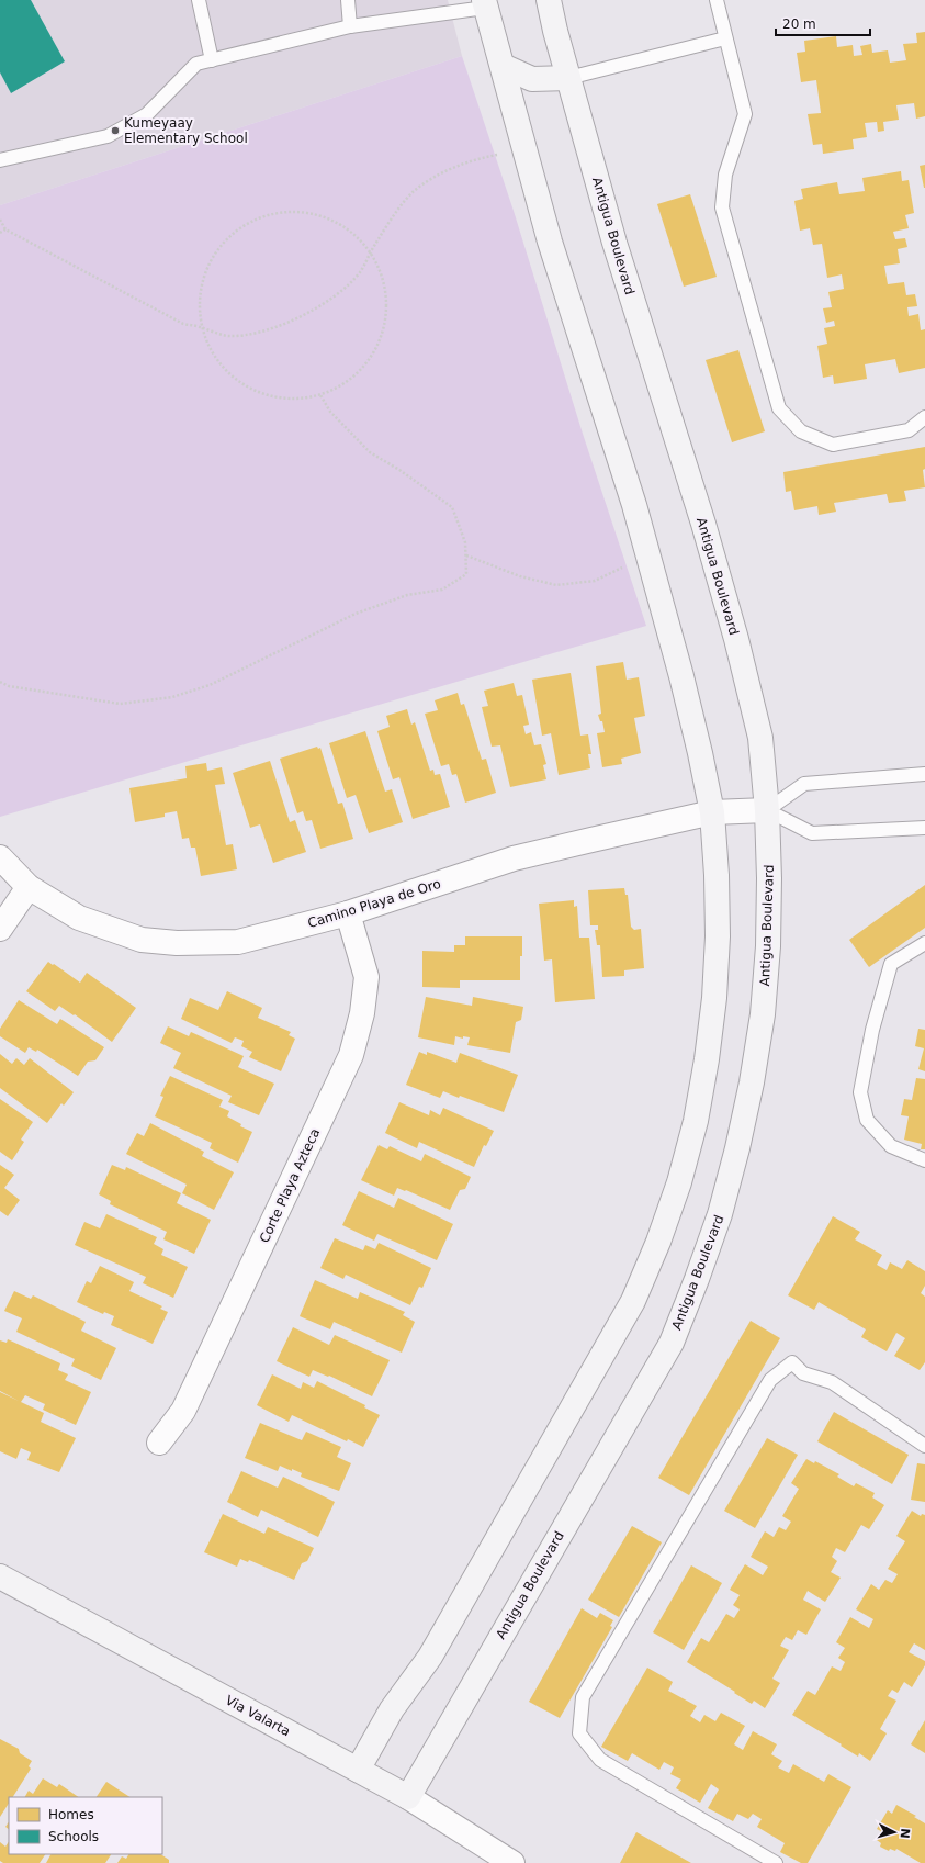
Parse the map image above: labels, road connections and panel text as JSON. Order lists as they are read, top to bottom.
{
  "streets": {
    "main road": ["Antigua Boulevard", "Via Valarta"],
    "street": ["Camino Playa de Oro", "Corte Playa Azteca"]
  },
  "crossings": [
    ["Antigua Boulevard", "Camino Playa de Oro"],
    ["Antigua Boulevard", "Via Valarta"],
    ["Camino Playa de Oro", "Corte Playa Azteca"]
  ],
  "places": ["Kumeyaay Elementary School"],
  "legend": ["Homes", "Schools"],
  "scale_bar": "20 m",
  "north": "right"
}
